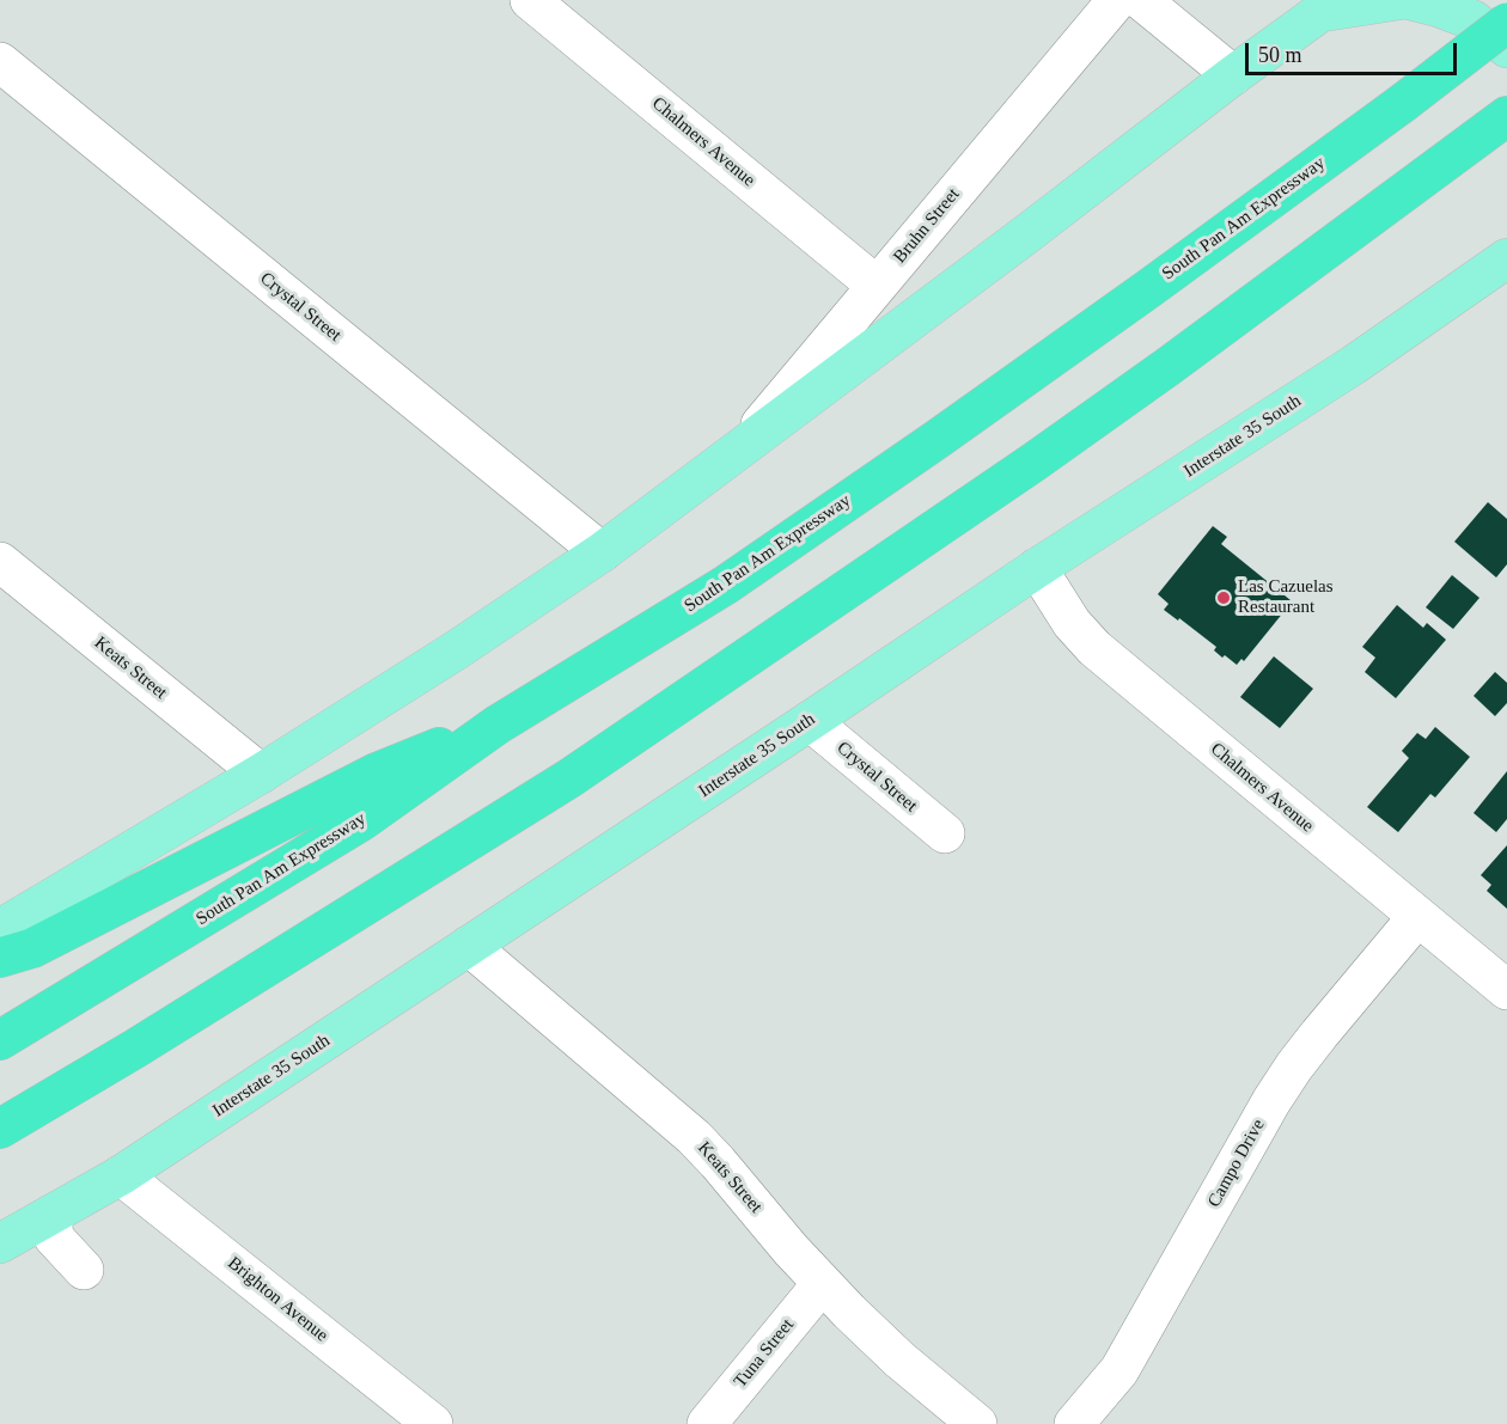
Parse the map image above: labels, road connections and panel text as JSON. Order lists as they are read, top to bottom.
{
  "streets": {
    "highway": ["South Pan Am Expressway"],
    "main road": ["Interstate 35 South"],
    "street": [
      "Chalmers Avenue",
      "Bruhn Street",
      "Crystal Street",
      "Keats Street",
      "Campo Drive",
      "Brighton Avenue",
      "Tuna Street"
    ]
  },
  "crossings": [
    ["Chalmers Avenue", "Bruhn Street"],
    ["Chalmers Avenue", "Interstate 35 South"],
    ["Chalmers Avenue", "Campo Drive"],
    ["Crystal Street", "Interstate 35 South"],
    ["Interstate 35 South", "Keats Street"],
    ["Interstate 35 South", "Brighton Avenue"],
    ["Keats Street", "Tuna Street"]
  ],
  "places": ["Las Cazuelas Restaurant"],
  "scale_bar": "50 m"
}
